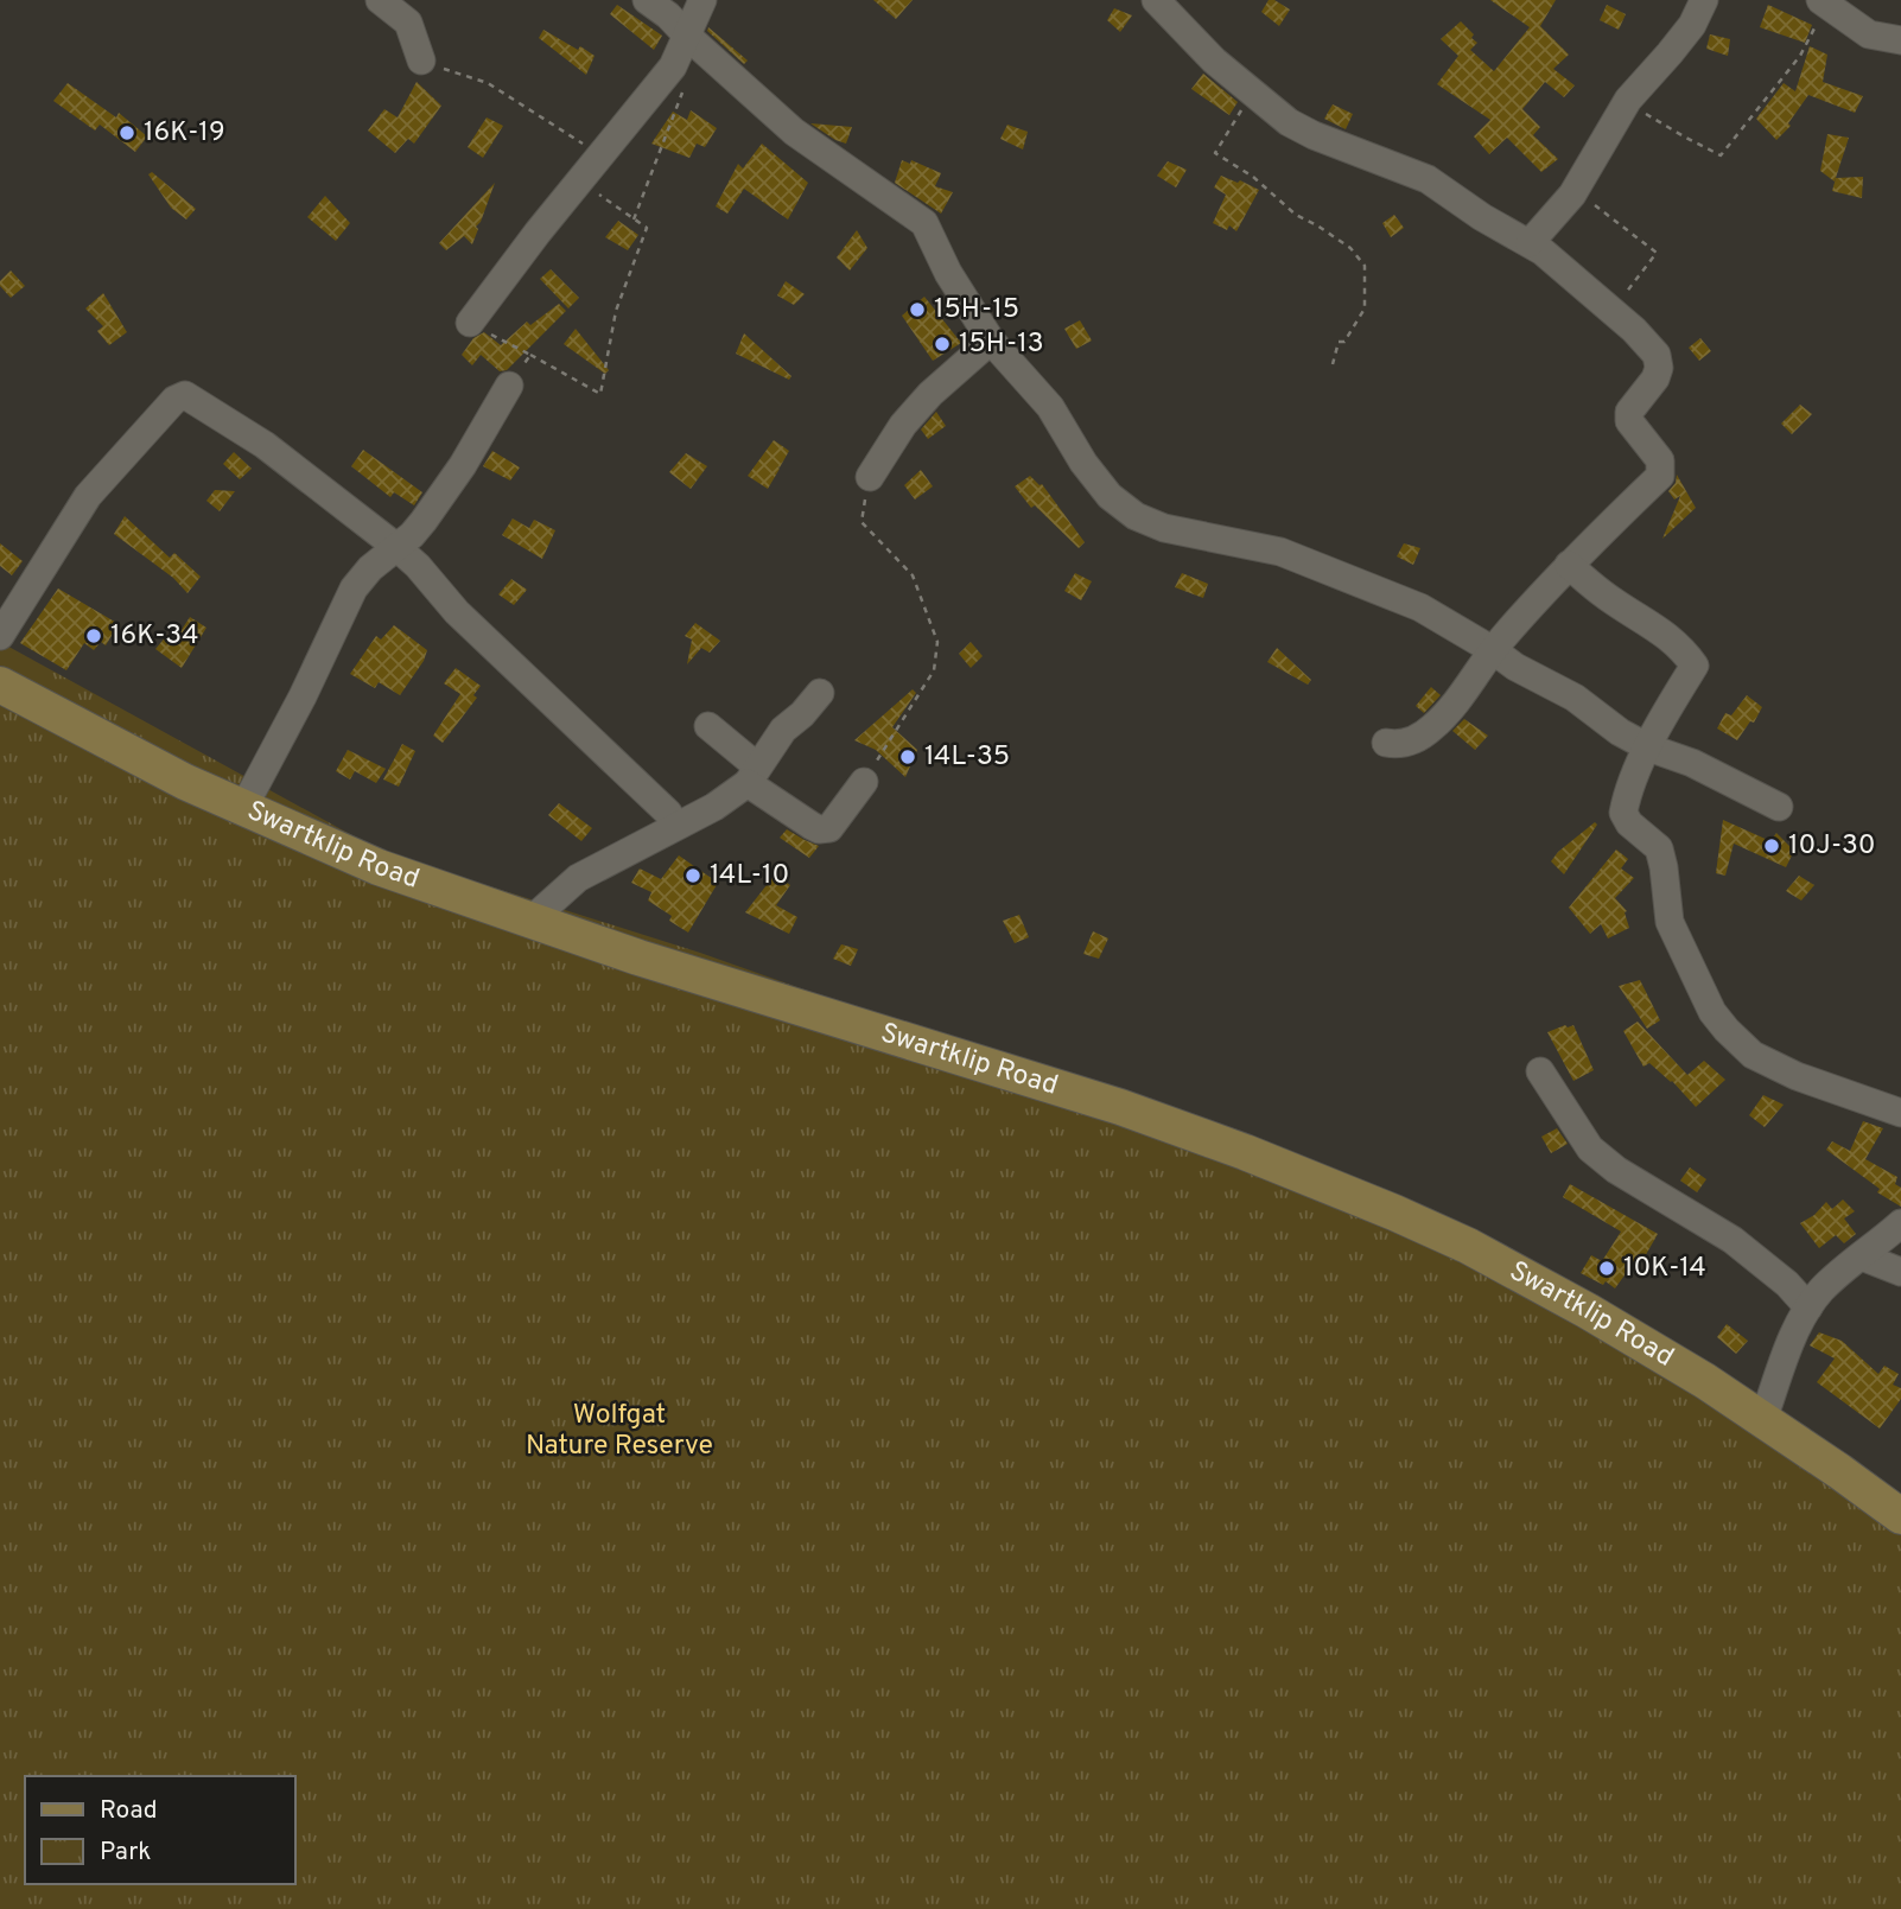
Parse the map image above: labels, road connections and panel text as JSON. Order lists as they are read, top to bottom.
{
  "streets": {
    "main road": ["Swartklip Road"]
  },
  "parks": ["Wolfgat Nature Reserve"],
  "places": [
    "16K-19",
    "15H-15",
    "15H-13",
    "16K-34",
    "14L-35",
    "10J-30",
    "14L-10",
    "10K-14"
  ],
  "legend": ["Road", "Park"]
}
